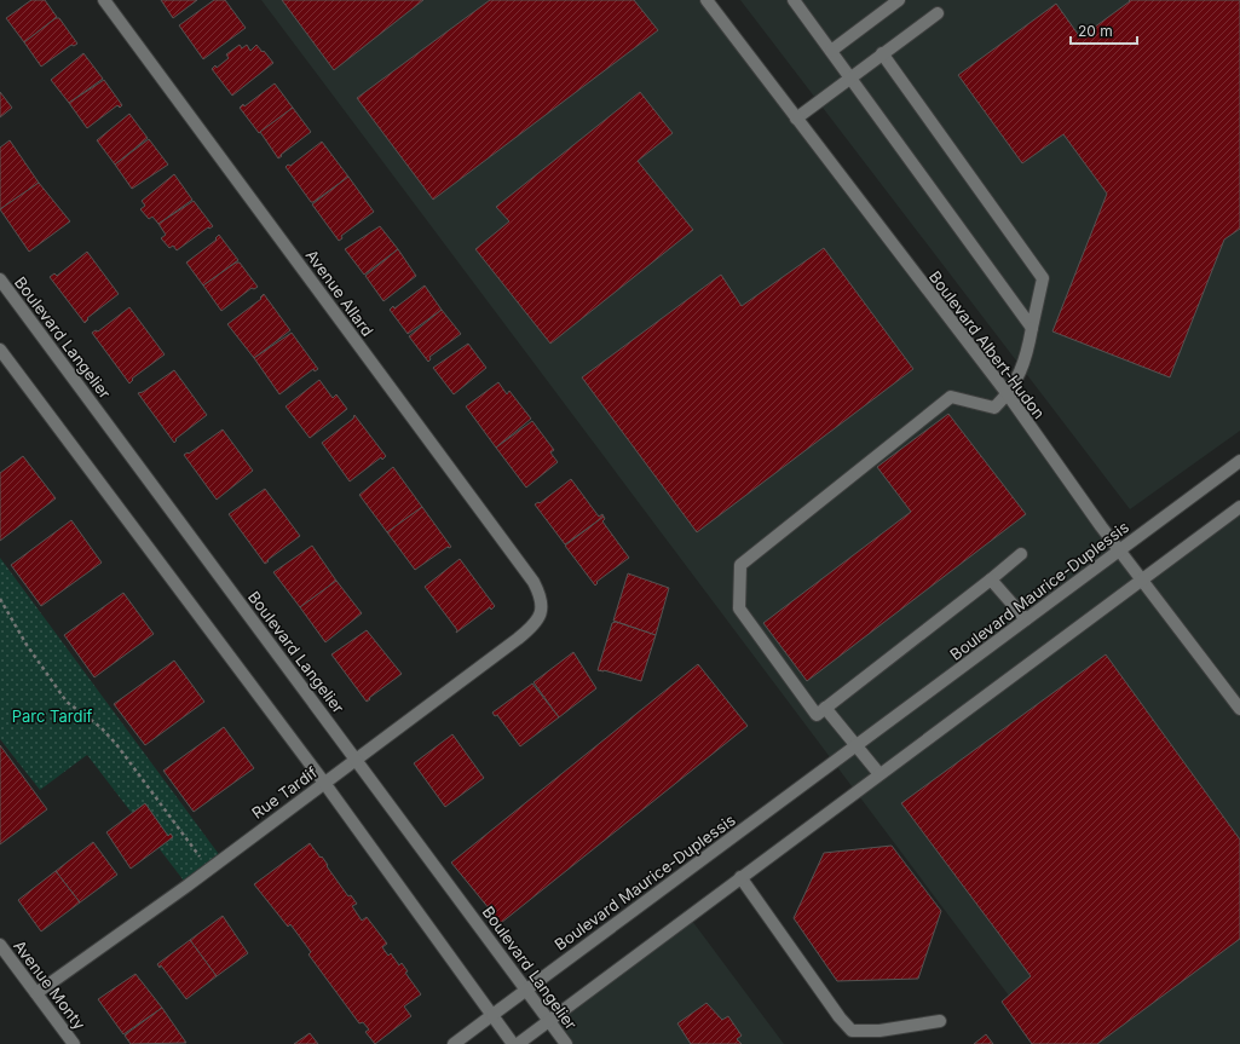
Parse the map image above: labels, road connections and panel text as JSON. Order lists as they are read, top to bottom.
{
  "streets": {
    "street": [
      "Avenue Allard",
      "Boulevard Langelier",
      "Boulevard Albert-Hudon",
      "Boulevard Maurice-Duplessis",
      "Rue Tardif",
      "Avenue Monty"
    ]
  },
  "crossings": [
    ["Avenue Allard", "Rue Tardif"],
    ["Boulevard Langelier", "Boulevard Maurice-Duplessis"],
    ["Boulevard Langelier", "Rue Tardif"],
    ["Boulevard Albert-Hudon", "Boulevard Maurice-Duplessis"],
    ["Rue Tardif", "Avenue Monty"]
  ],
  "parks": ["Parc Tardif"],
  "scale_bar": "20 m"
}
